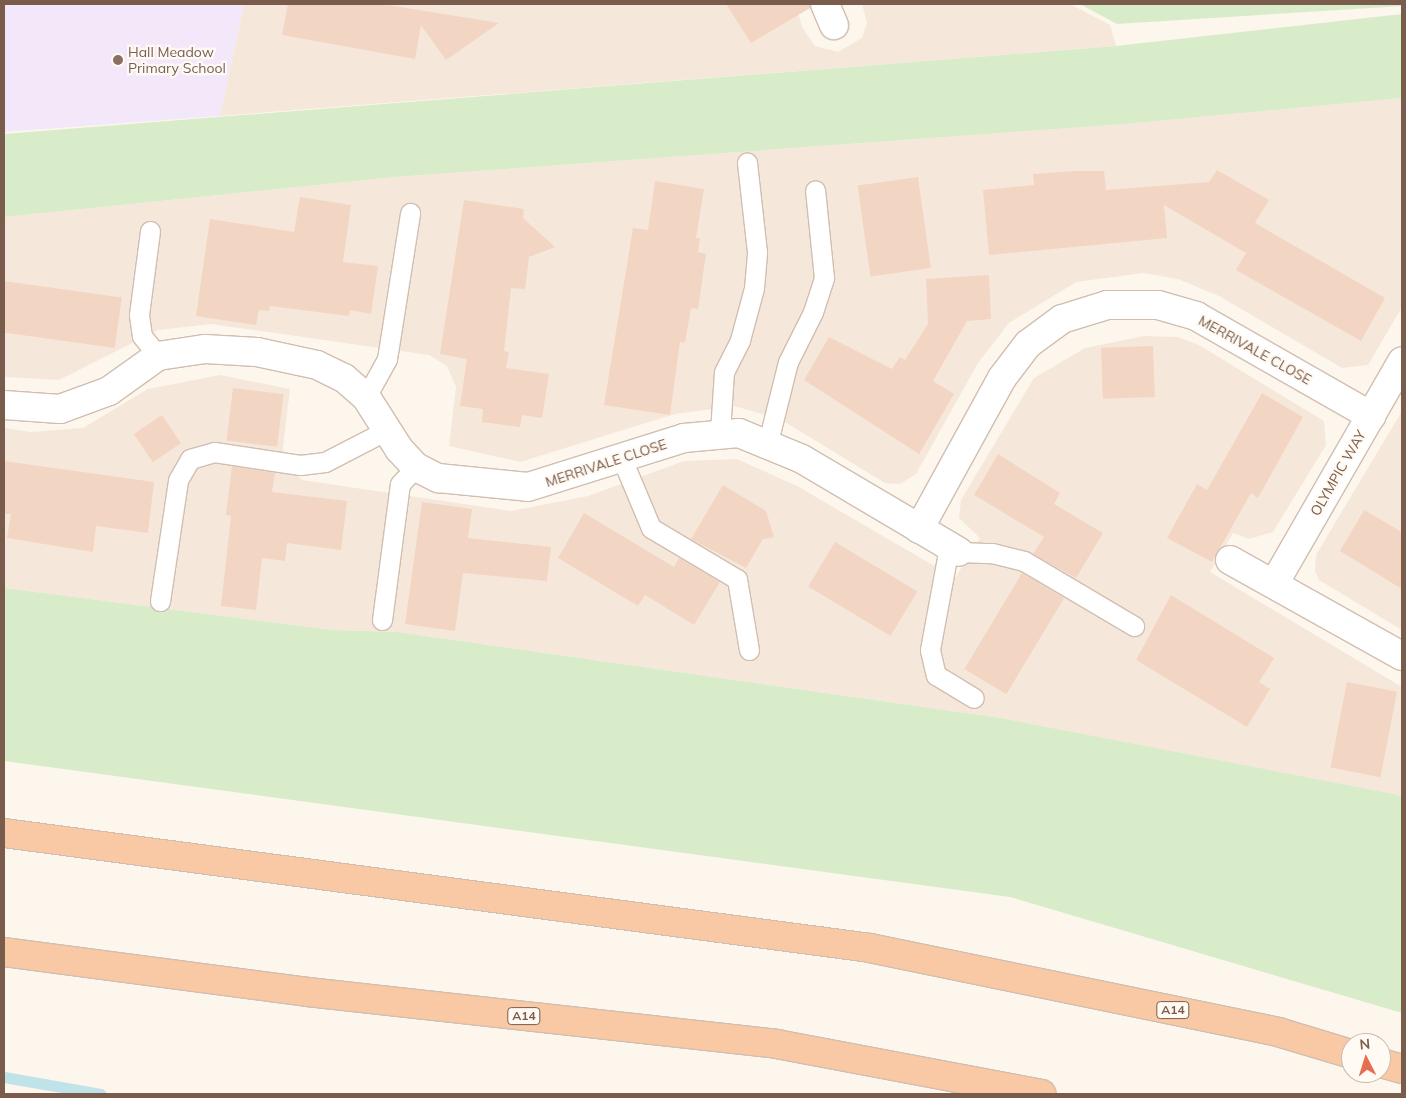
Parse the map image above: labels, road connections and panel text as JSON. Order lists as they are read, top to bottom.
{
  "streets": {
    "highway": ["A14"],
    "street": ["MERRIVALE CLOSE", "OLYMPIC WAY"]
  },
  "crossings": [
    ["MERRIVALE CLOSE", "OLYMPIC WAY"]
  ],
  "places": ["Hall Meadow Primary School"],
  "north": "top"
}
